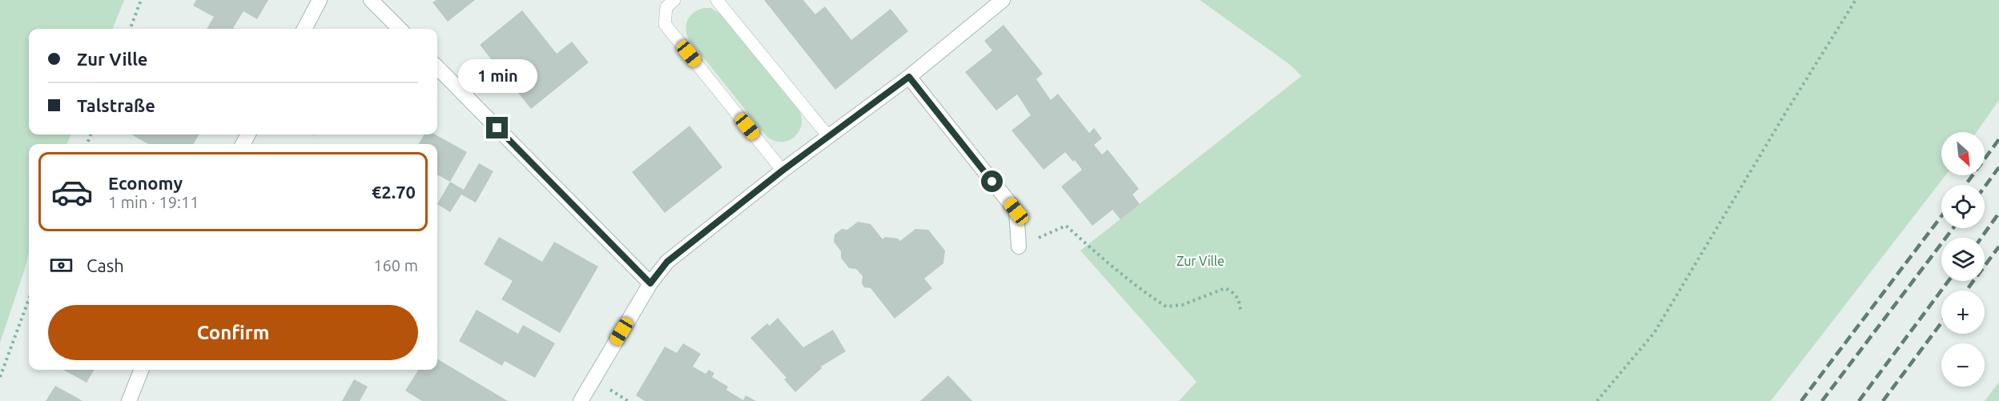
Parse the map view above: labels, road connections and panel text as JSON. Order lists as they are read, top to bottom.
{
  "parks": ["Zur Ville"],
  "north": "bottom right",
  "page": {
    "banner": ["Zur Ville", "Talstraße"],
    "bubble": "1 min",
    "map_buttons": ["+", "−"],
    "list": [
      {
        "name": "Economy",
        "note": "1 min · 19:11",
        "value": "€2.70"
      }
    ],
    "pay": ["Cash", "160 m"],
    "buttons": "Confirm"
  }
}
